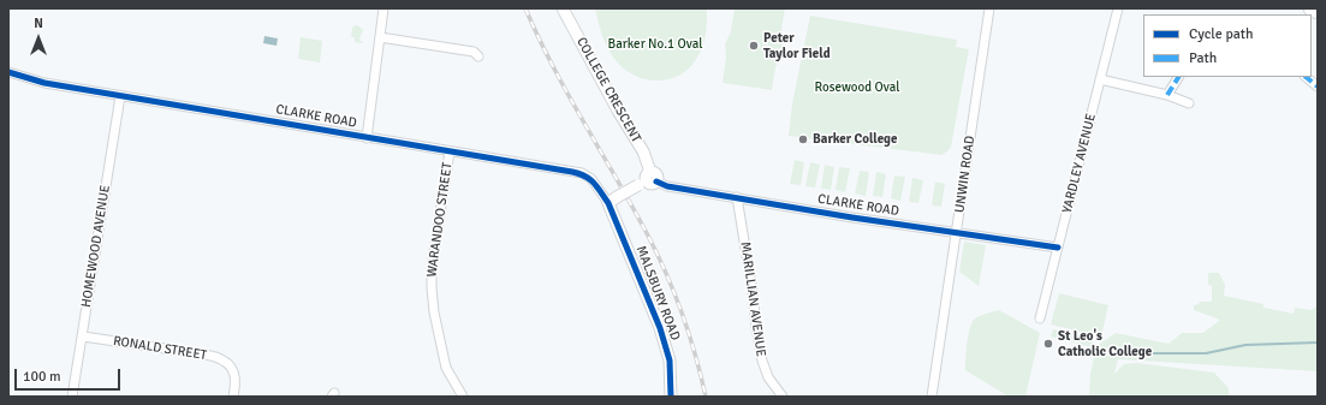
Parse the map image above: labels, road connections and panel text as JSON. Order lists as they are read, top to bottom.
{
  "streets": {
    "street": [
      "COLLEGE CRESCENT",
      "CLARKE ROAD",
      "YARDLEY AVENUE",
      "UNWIN ROAD",
      "WARANDOO STREET",
      "HOMEWOOD AVENUE",
      "MALSBURY ROAD",
      "MARILLIAN AVENUE",
      "RONALD STREET"
    ]
  },
  "crossings": [
    ["COLLEGE CRESCENT", "CLARKE ROAD"],
    ["CLARKE ROAD", "YARDLEY AVENUE"],
    ["CLARKE ROAD", "UNWIN ROAD"],
    ["CLARKE ROAD", "WARANDOO STREET"],
    ["CLARKE ROAD", "HOMEWOOD AVENUE"],
    ["CLARKE ROAD", "MALSBURY ROAD"],
    ["CLARKE ROAD", "MARILLIAN AVENUE"],
    ["HOMEWOOD AVENUE", "RONALD STREET"]
  ],
  "parks": ["Barker No.1 Oval", "Rosewood Oval"],
  "places": ["Peter Taylor Field", "Barker College", "St Leo's Catholic College"],
  "legend": ["Cycle path", "Path"],
  "scale_bar": "100 m",
  "north": "top"
}
